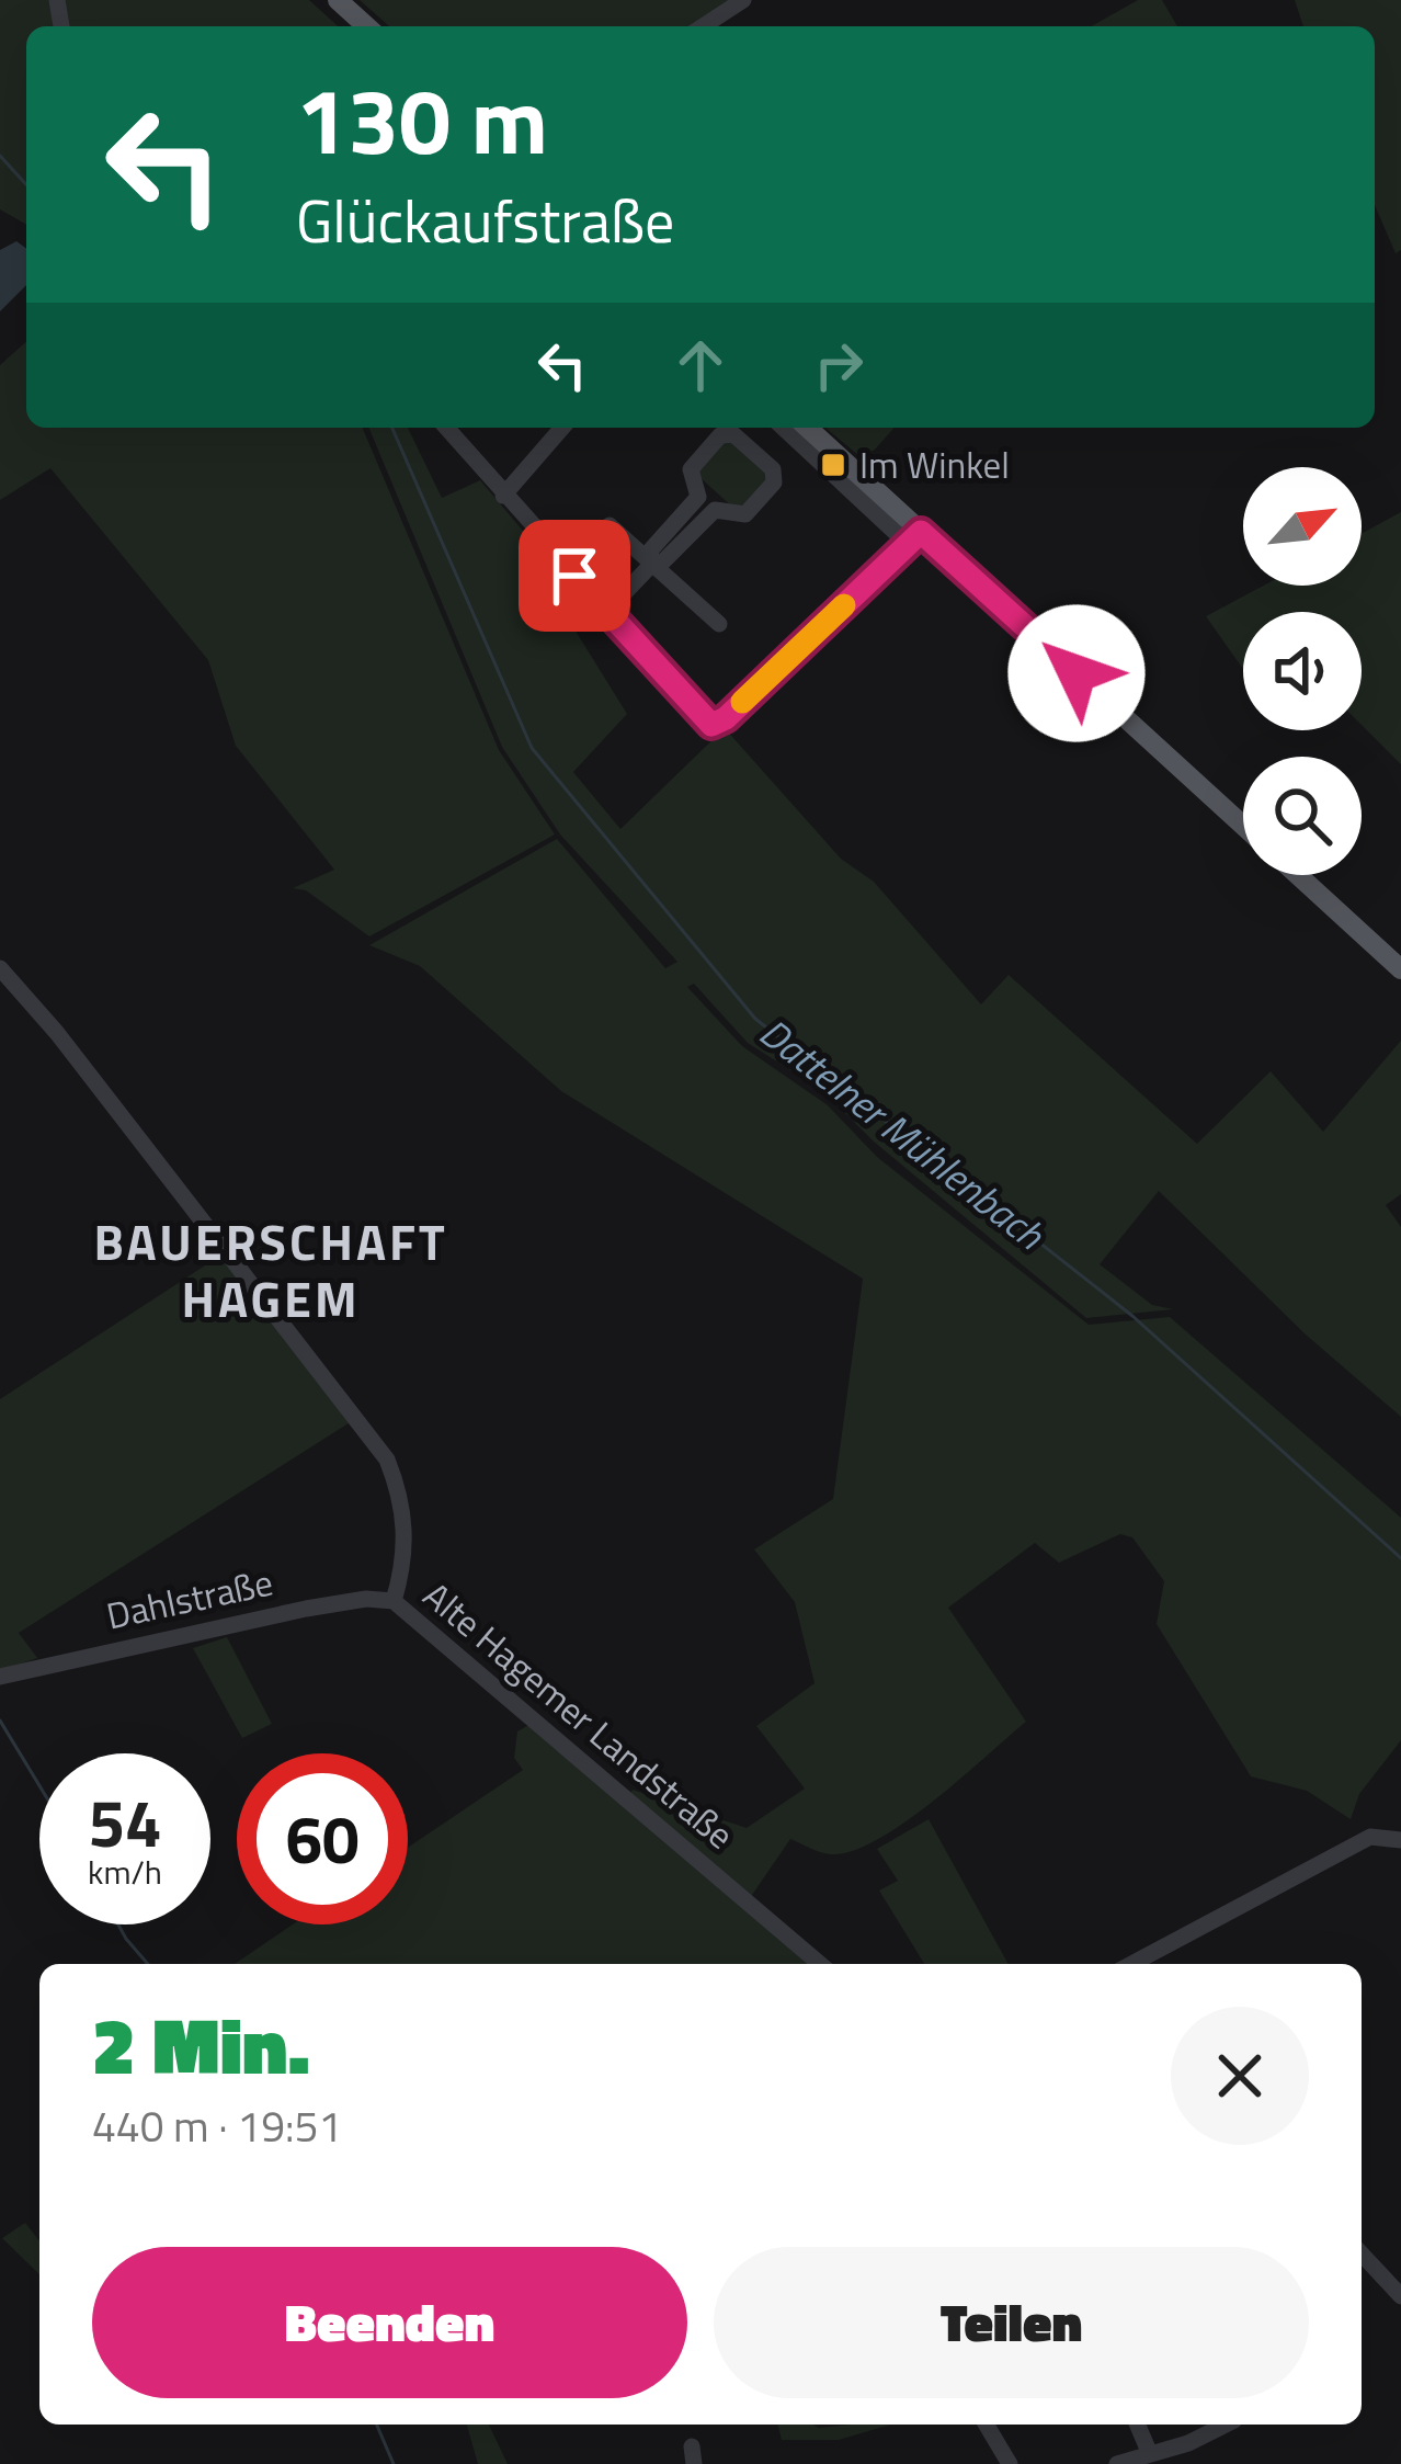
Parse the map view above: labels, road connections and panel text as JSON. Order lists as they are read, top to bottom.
{
  "streets": {
    "street": ["Dahlstraße", "Alte Hagemer Landstraße"]
  },
  "crossings": [
    ["Dahlstraße", "Alte Hagemer Landstraße"]
  ],
  "districts": ["BAUERSCHAFT HAGEM"],
  "water": ["Dattelner Mühlenbach"],
  "places": {
    "transit": ["Im Winkel"]
  },
  "north": "top right",
  "page": {
    "turn": ["130 m", "Glückaufstraße"],
    "speed": "54 km/h",
    "limit": "60",
    "heading": ["2 Min.", "440 m · 19:51"],
    "buttons": ["Beenden", "Teilen"]
  }
}
